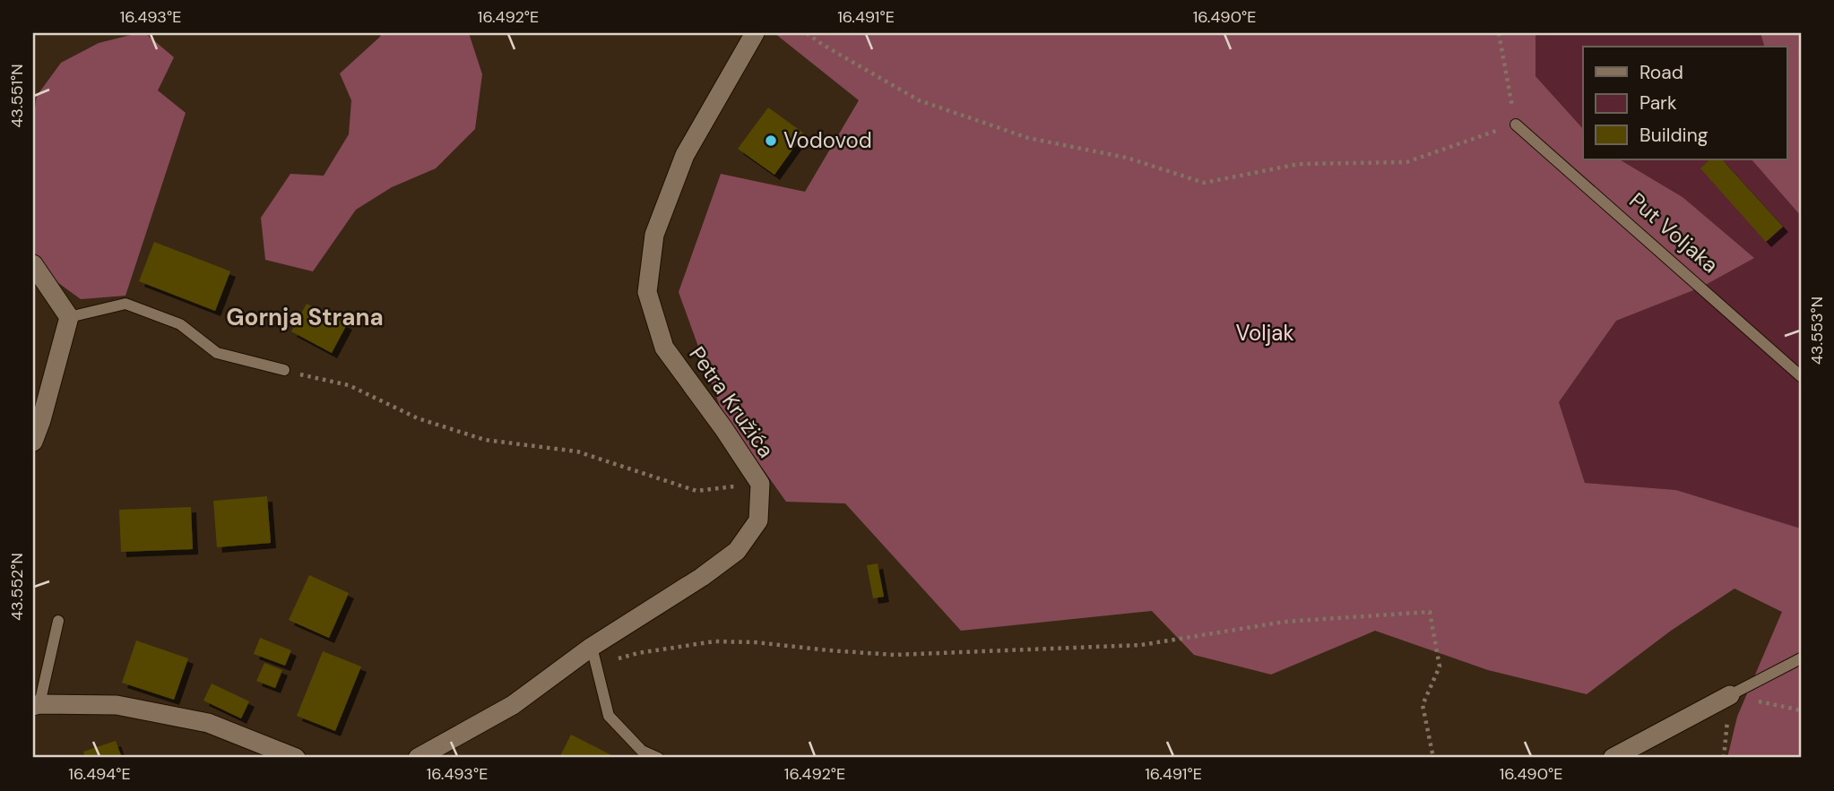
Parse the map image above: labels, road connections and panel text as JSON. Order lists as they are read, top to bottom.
{
  "streets": {
    "street": ["Petra Kružića"],
    "lane": ["Put Voljaka"]
  },
  "districts": ["Gornja Strana"],
  "parks": ["Voljak"],
  "places": ["Vodovod"],
  "legend": ["Road", "Park", "Building"],
  "coordinates": [
    "16.493°E",
    "16.492°E",
    "16.491°E",
    "16.490°E",
    "43.551°N",
    "43.553°N",
    "43.552°N",
    "16.494°E"
  ]
}
